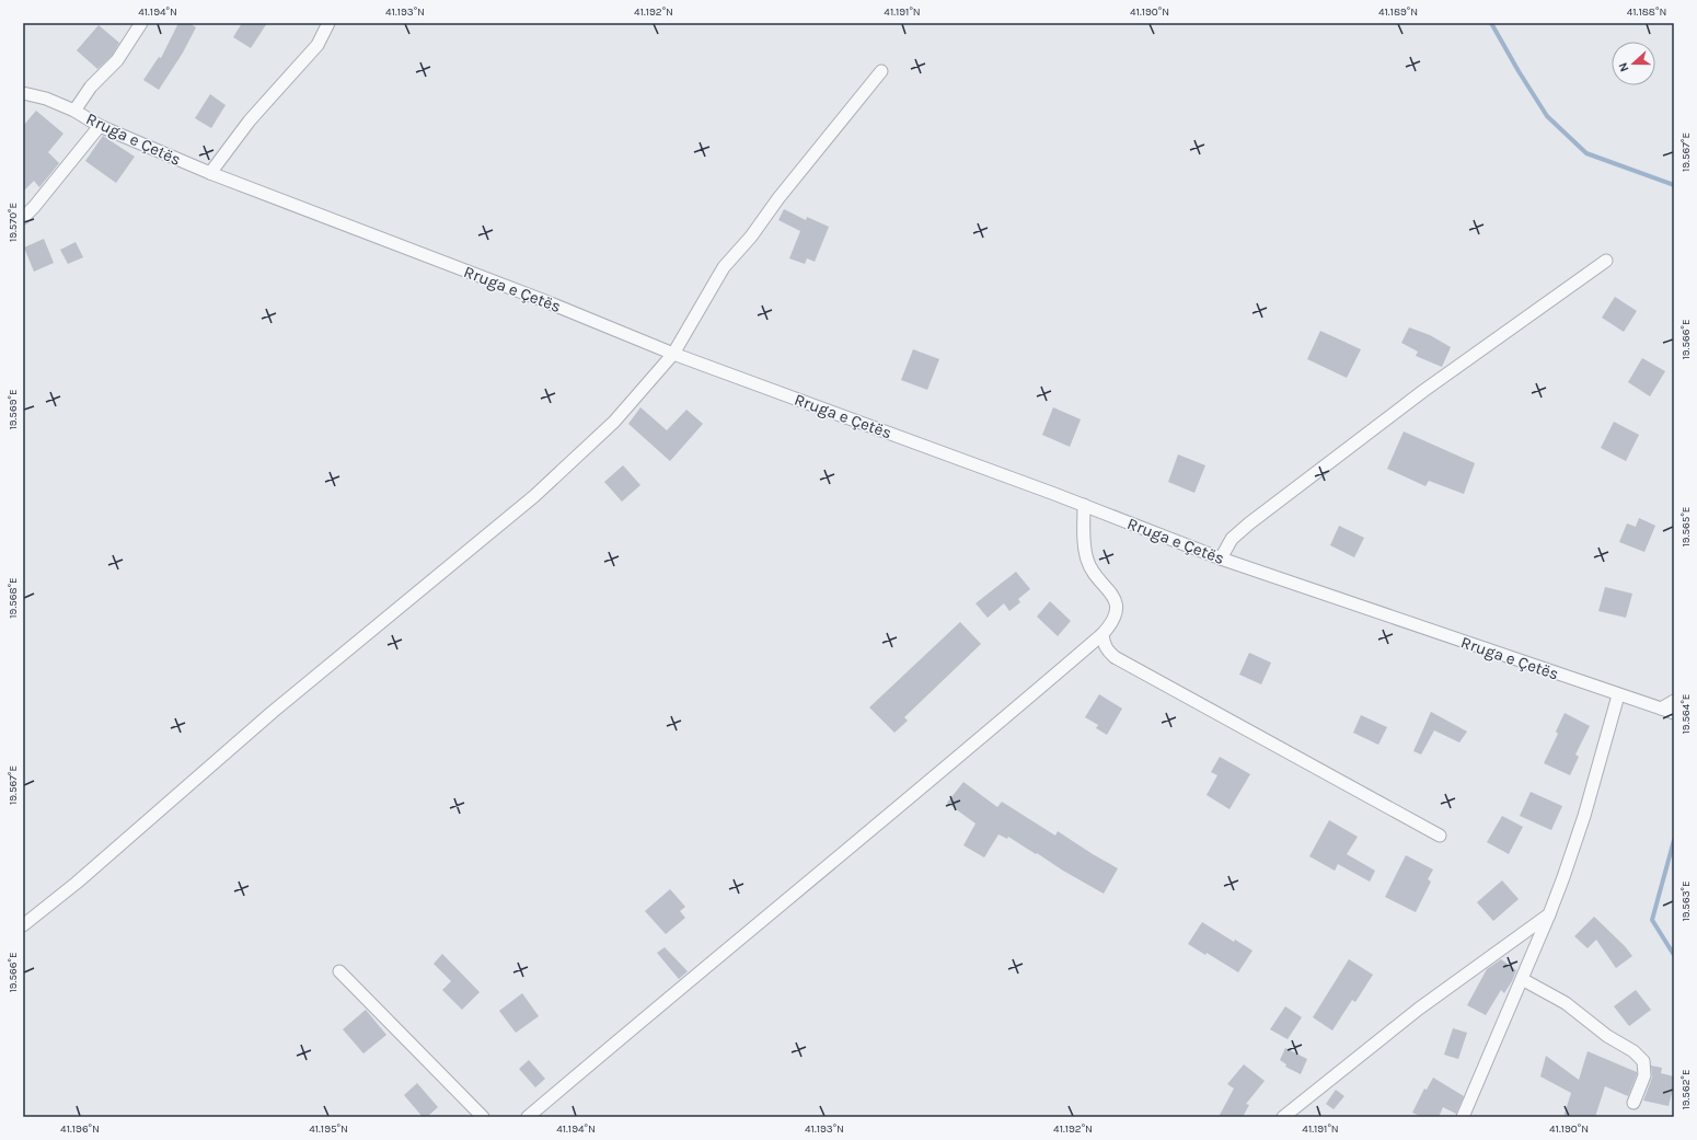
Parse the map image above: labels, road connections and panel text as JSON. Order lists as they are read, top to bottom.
{
  "streets": {
    "street": ["Rruga e Çetës"]
  },
  "north": "left",
  "coordinates": [
    "41.194°N",
    "41.193°N",
    "41.192°N",
    "41.191°N",
    "41.190°N",
    "41.189°N",
    "41.188°N",
    "19.567°E",
    "19.570°E",
    "19.566°E",
    "19.569°E",
    "19.565°E",
    "19.568°E",
    "19.564°E",
    "19.563°E",
    "19.562°E",
    "41.196°N",
    "41.195°N"
  ]
}
